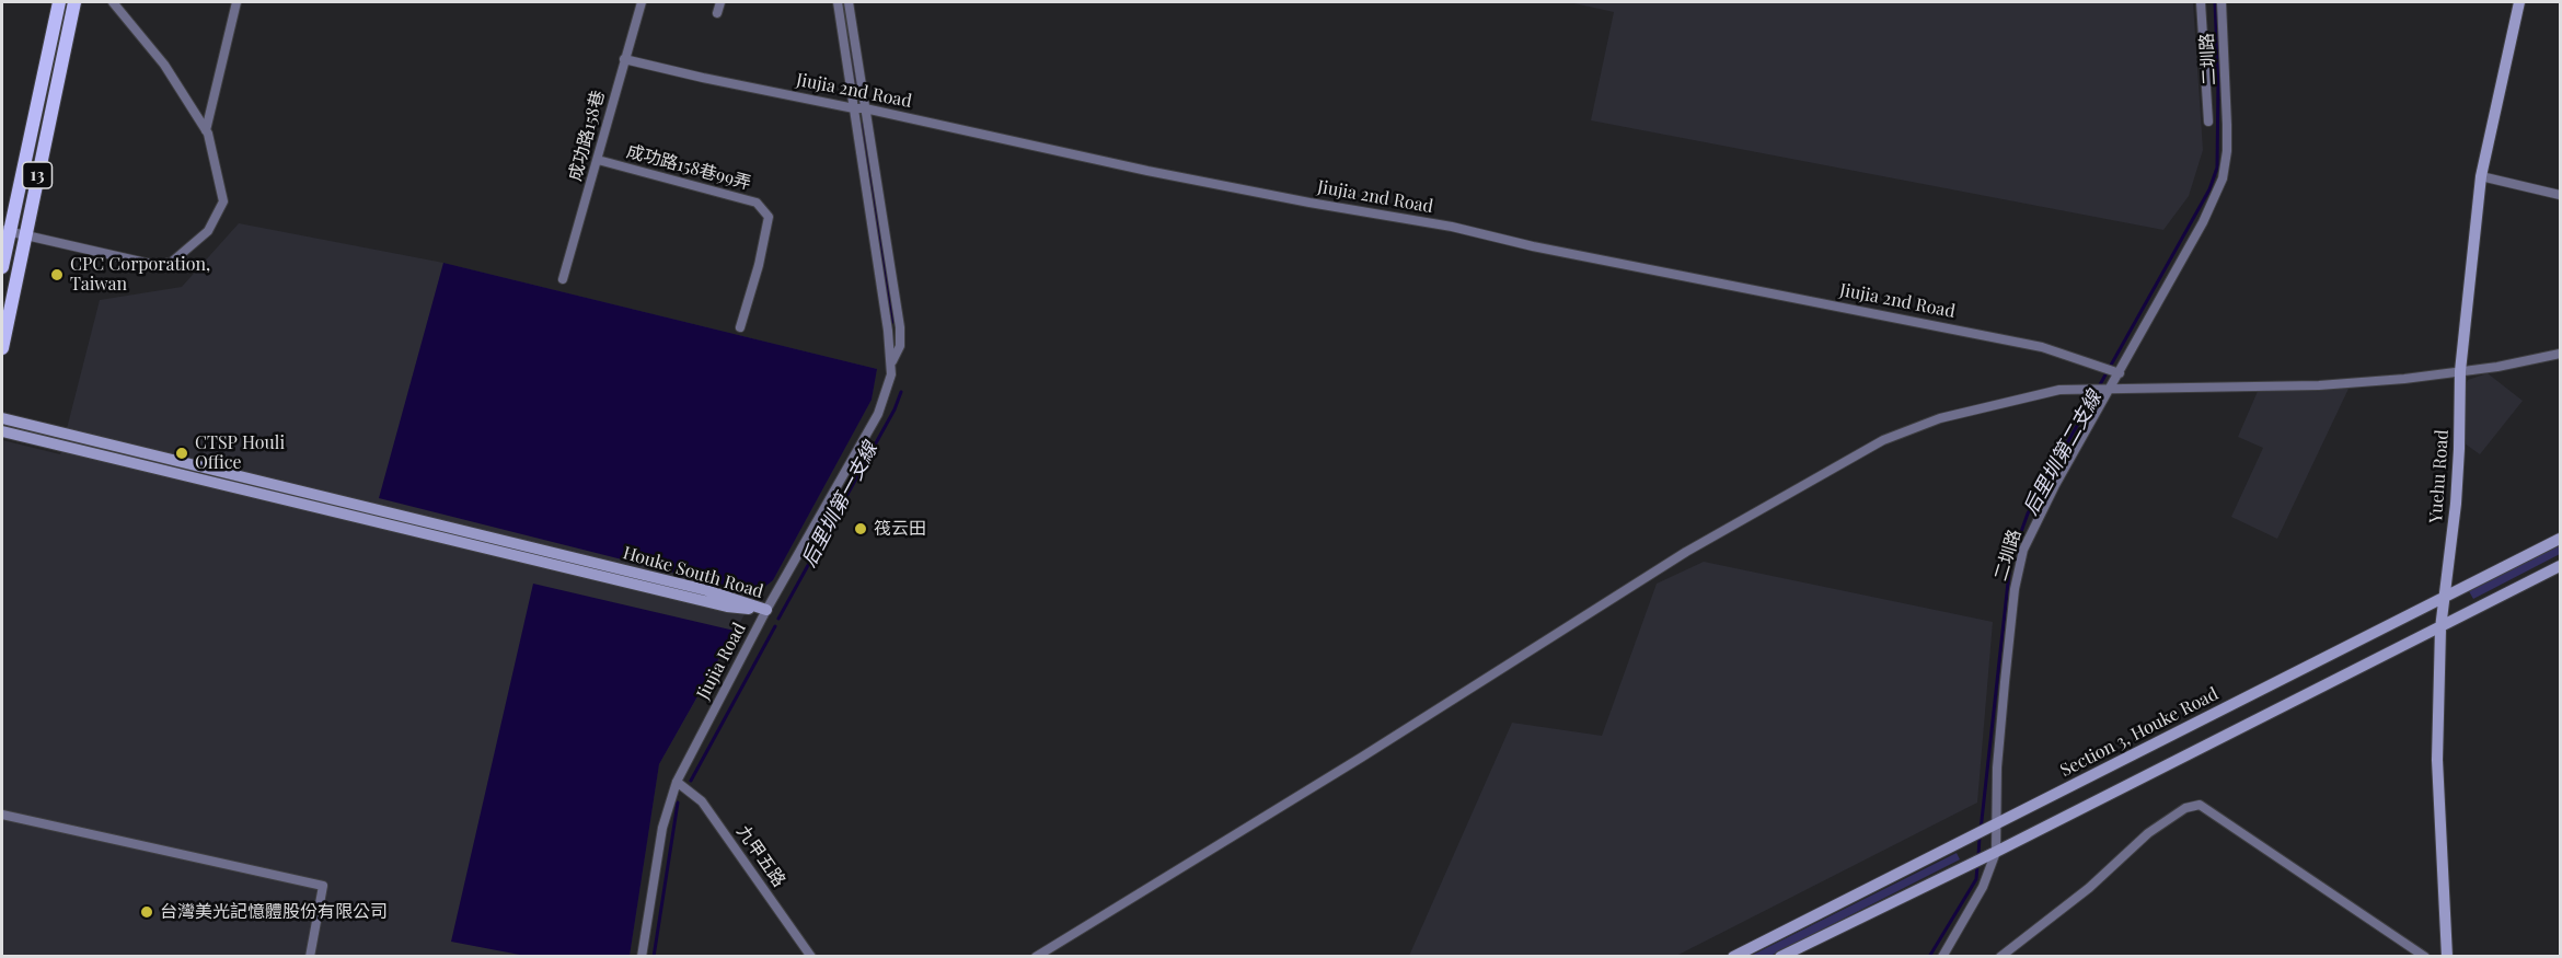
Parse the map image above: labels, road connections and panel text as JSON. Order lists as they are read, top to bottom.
{
  "streets": {
    "main road": ["13"],
    "street": [
      "二圳路",
      "Jiujia 2nd Road",
      "成功路158巷",
      "成功路158巷99弄",
      "Yuehu Road",
      "Houke South Road",
      "Jiujia Road",
      "Section 3, Houke Road",
      "九甲五路"
    ]
  },
  "crossings": [
    ["二圳路", "Jiujia 2nd Road"],
    ["二圳路", "Section 3, Houke Road"],
    ["Jiujia 2nd Road", "成功路158巷"],
    ["Jiujia 2nd Road", "Jiujia Road"],
    ["成功路158巷", "成功路158巷99弄"],
    ["Yuehu Road", "Section 3, Houke Road"],
    ["Houke South Road", "Jiujia Road"],
    ["Jiujia Road", "九甲五路"]
  ],
  "water": ["后里圳第二支線", "后里圳第一支線"],
  "places": [
    "CPC Corporation, Taiwan",
    "CTSP Houli Office",
    "筏云田",
    "台灣美光記憶體股份有限公司"
  ]
}
